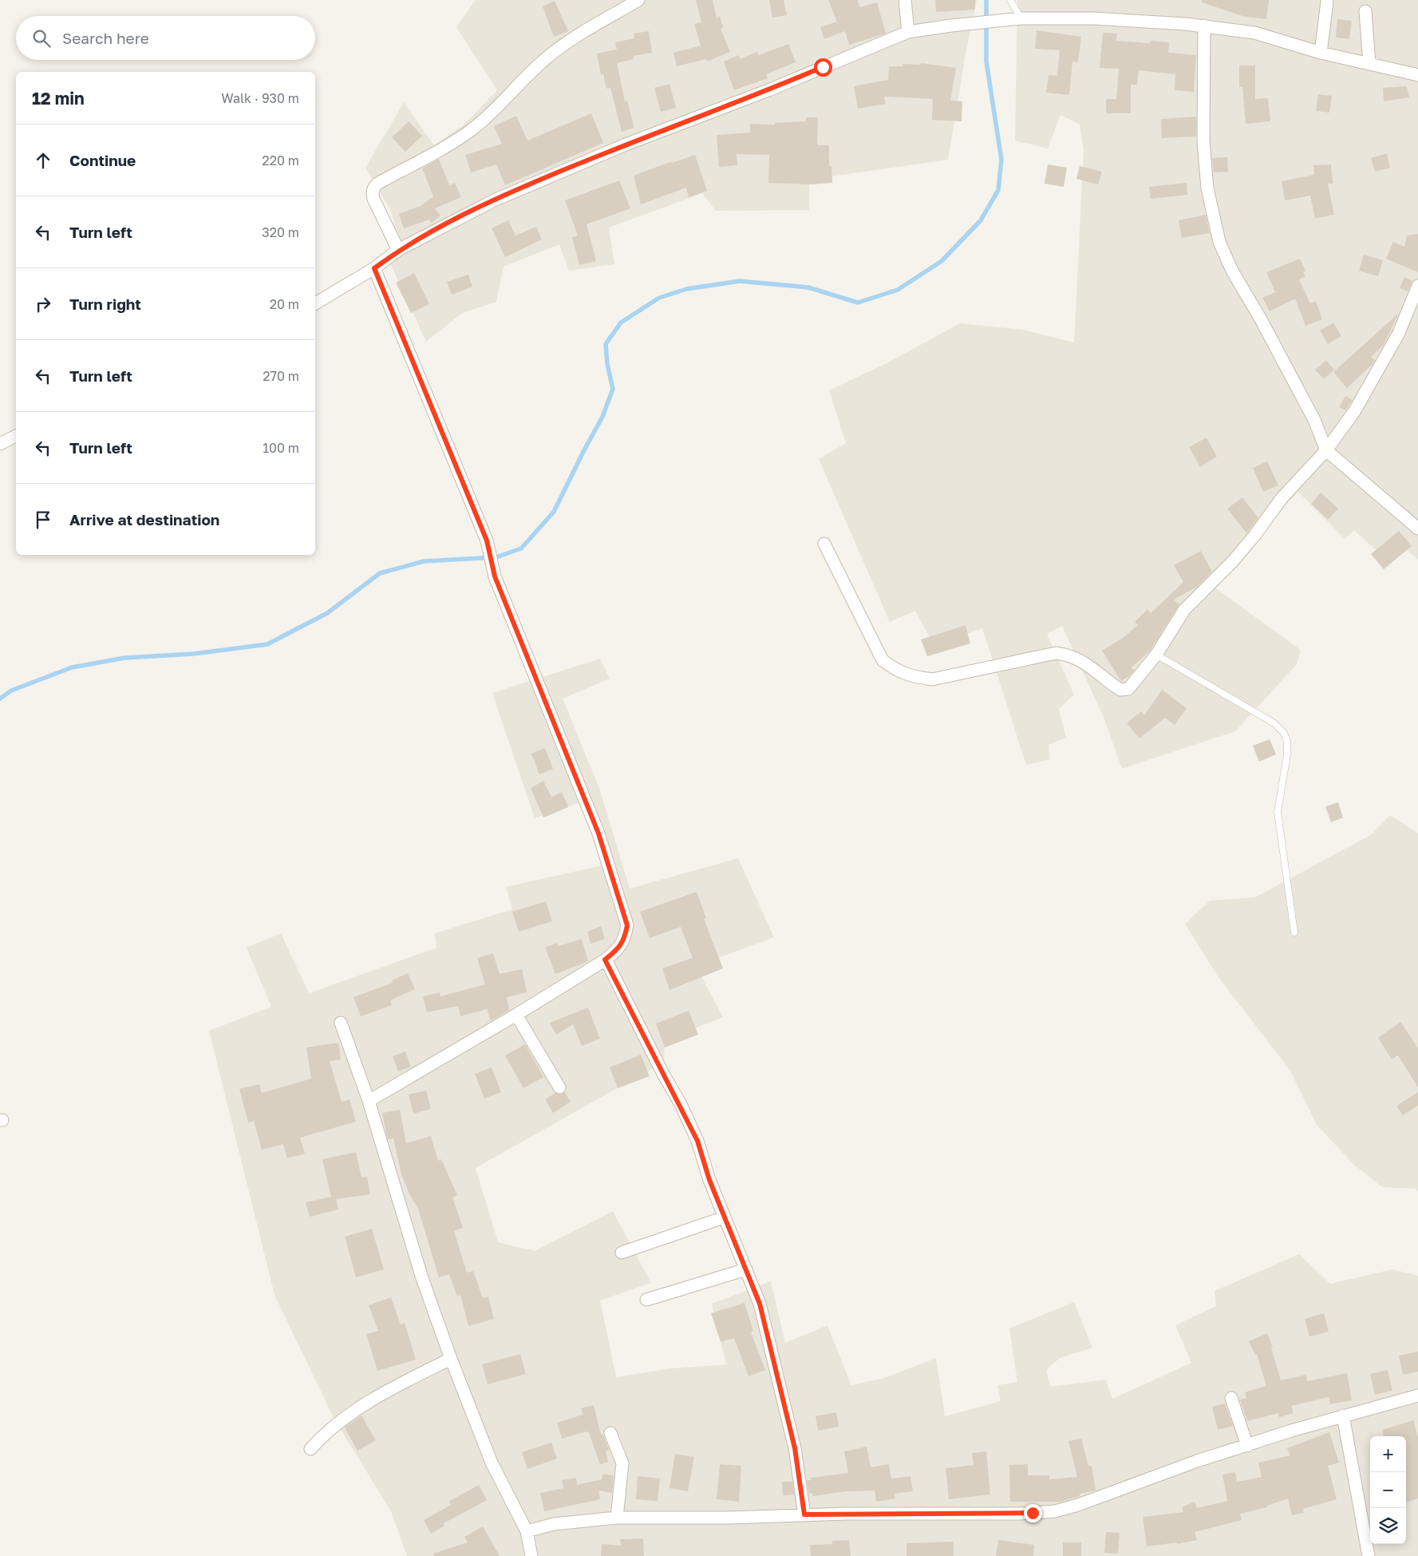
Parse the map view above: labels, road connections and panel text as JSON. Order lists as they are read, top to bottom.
{
  "page": {
    "search": "Search here",
    "heading": ["12 min", "Walk · 930 m"],
    "list": [
      ["Continue", "220 m"],
      ["Turn left", "320 m"],
      ["Turn right", "20 m"],
      ["Turn left", "270 m"],
      ["Turn left", "100 m"],
      "Arrive at destination"
    ],
    "map_buttons": ["+", "−"]
  }
}
